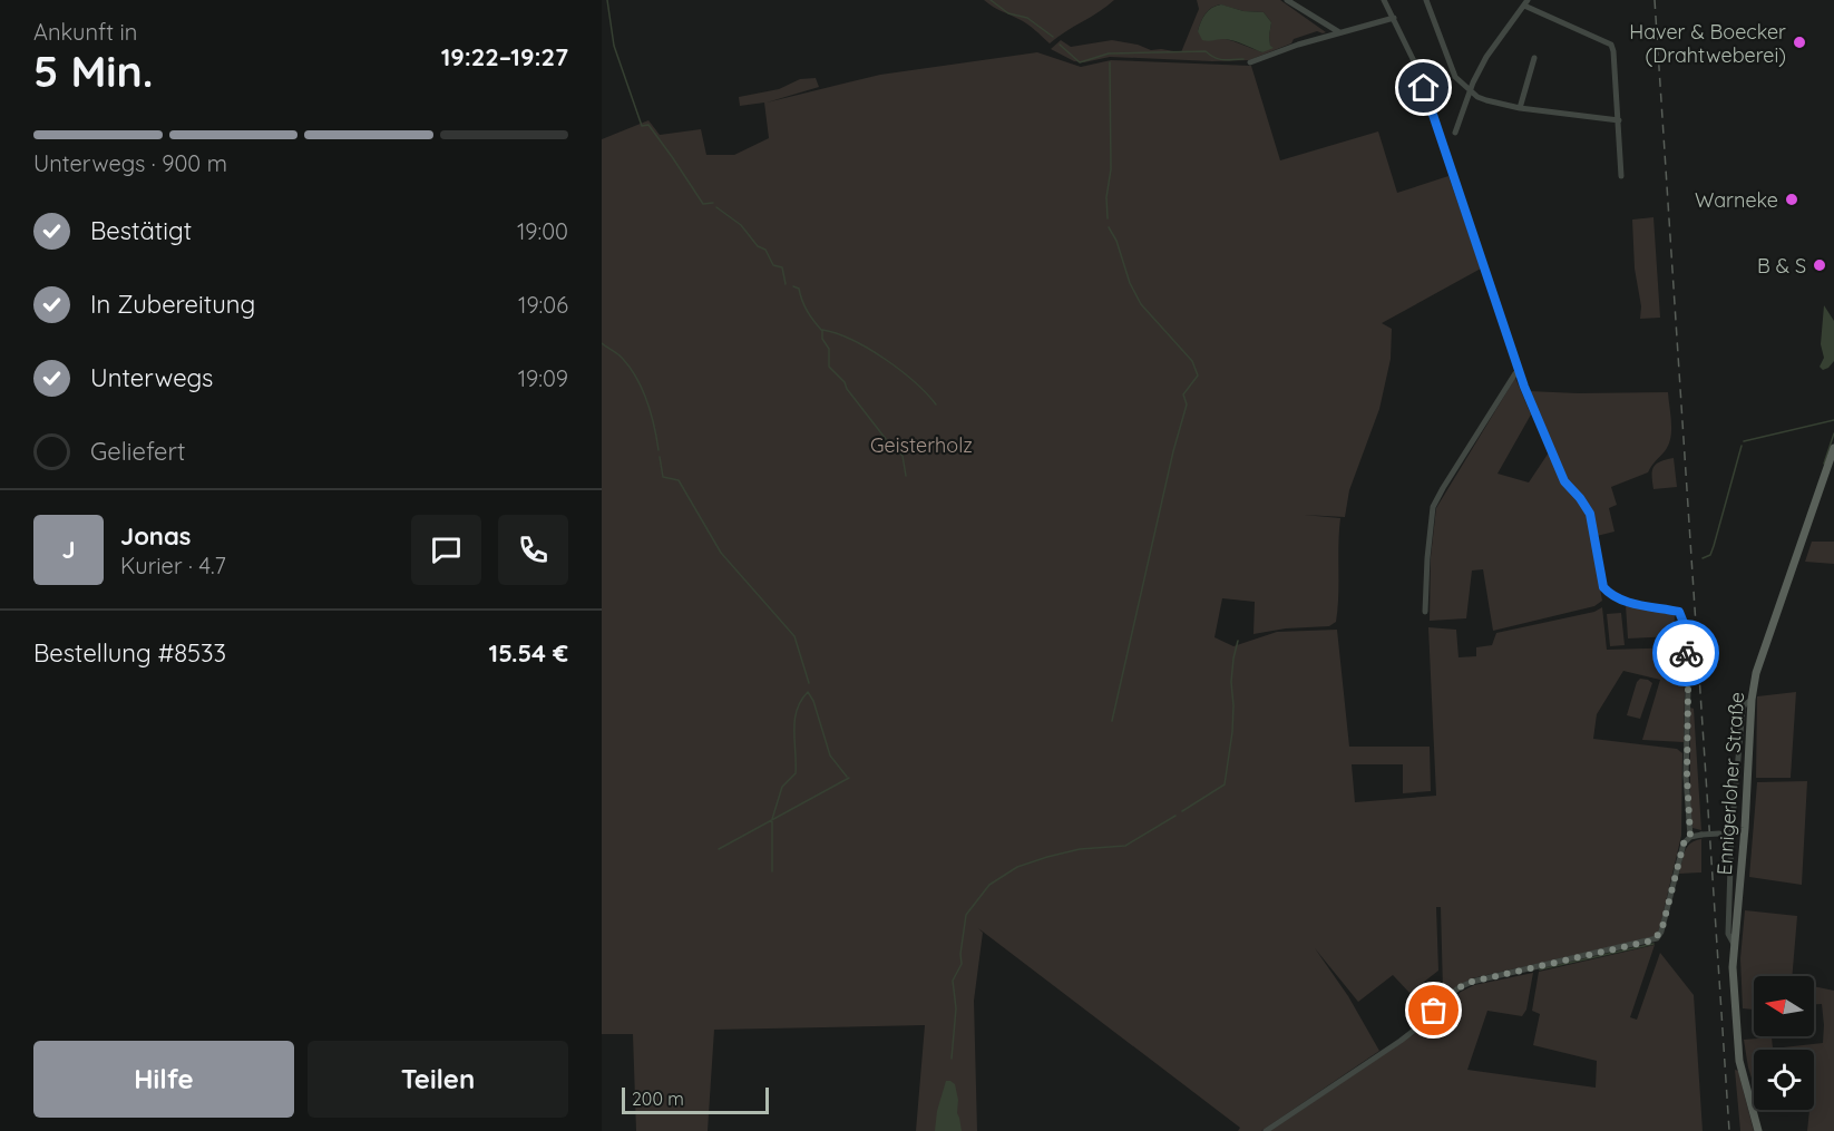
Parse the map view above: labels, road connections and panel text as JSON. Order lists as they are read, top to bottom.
{
  "streets": {
    "main road": ["Ennigerloher Straße"]
  },
  "parks": ["Geisterholz"],
  "places": ["Haver & Boecker (Drahtweberei)", "Warneke", "B & S"],
  "scale_bar": "200 m",
  "north": "left",
  "page": {
    "heading": ["5 Min.", "Ankunft in", "19:22–19:27"],
    "panel": [
      "Jonas",
      "Kurier · 4.7",
      "Bestellung #8533",
      "15.54 €"
    ],
    "bar": "Unterwegs · 900 m",
    "list": [
      ["Bestätigt", "19:00"],
      ["In Zubereitung", "19:06"],
      ["Unterwegs", "19:09"],
      "Geliefert"
    ],
    "round": "J",
    "buttons": ["Hilfe", "Teilen"],
    "scale": "200 m"
  }
}
